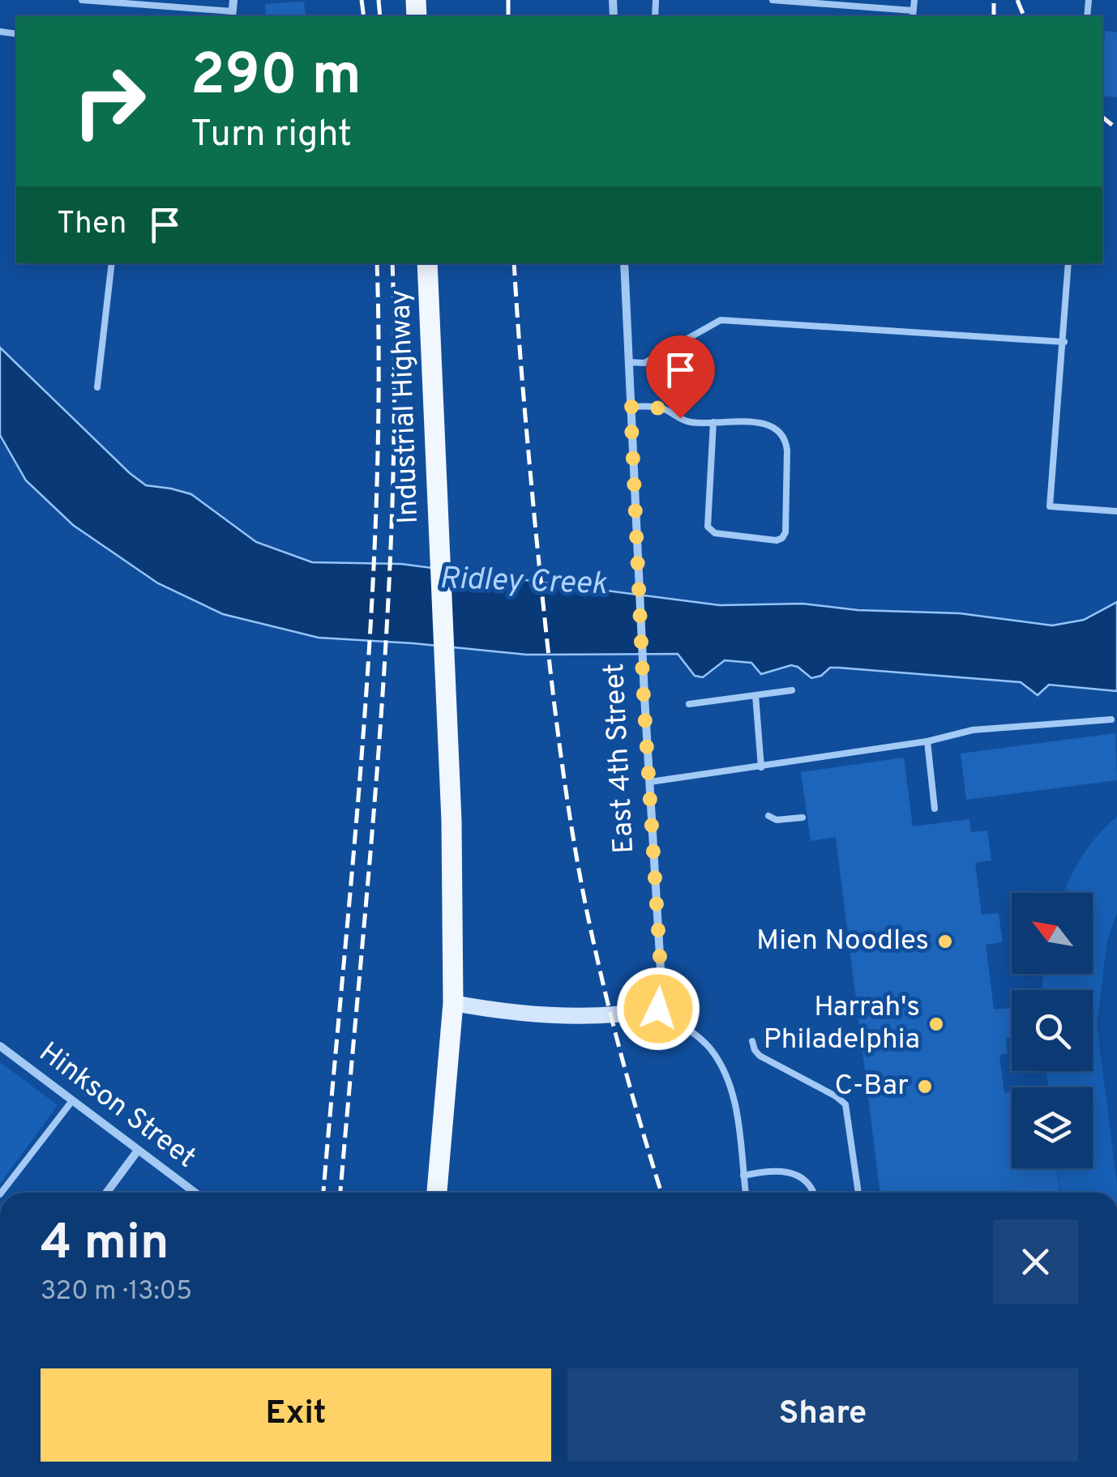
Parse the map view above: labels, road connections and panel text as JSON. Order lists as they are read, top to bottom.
{
  "streets": {
    "main road": ["Industrial Highway"],
    "street": ["East 4th Street", "Hinkson Street"]
  },
  "water": ["Ridley Creek"],
  "places": ["Mien Noodles", "Harrah's Philadelphia", "C-Bar"],
  "north": "top left",
  "page": {
    "turn": ["290 m", "Turn right"],
    "then": "Then",
    "heading": ["4 min", "320 m · 13:05"],
    "buttons": ["Exit", "Share"]
  }
}
